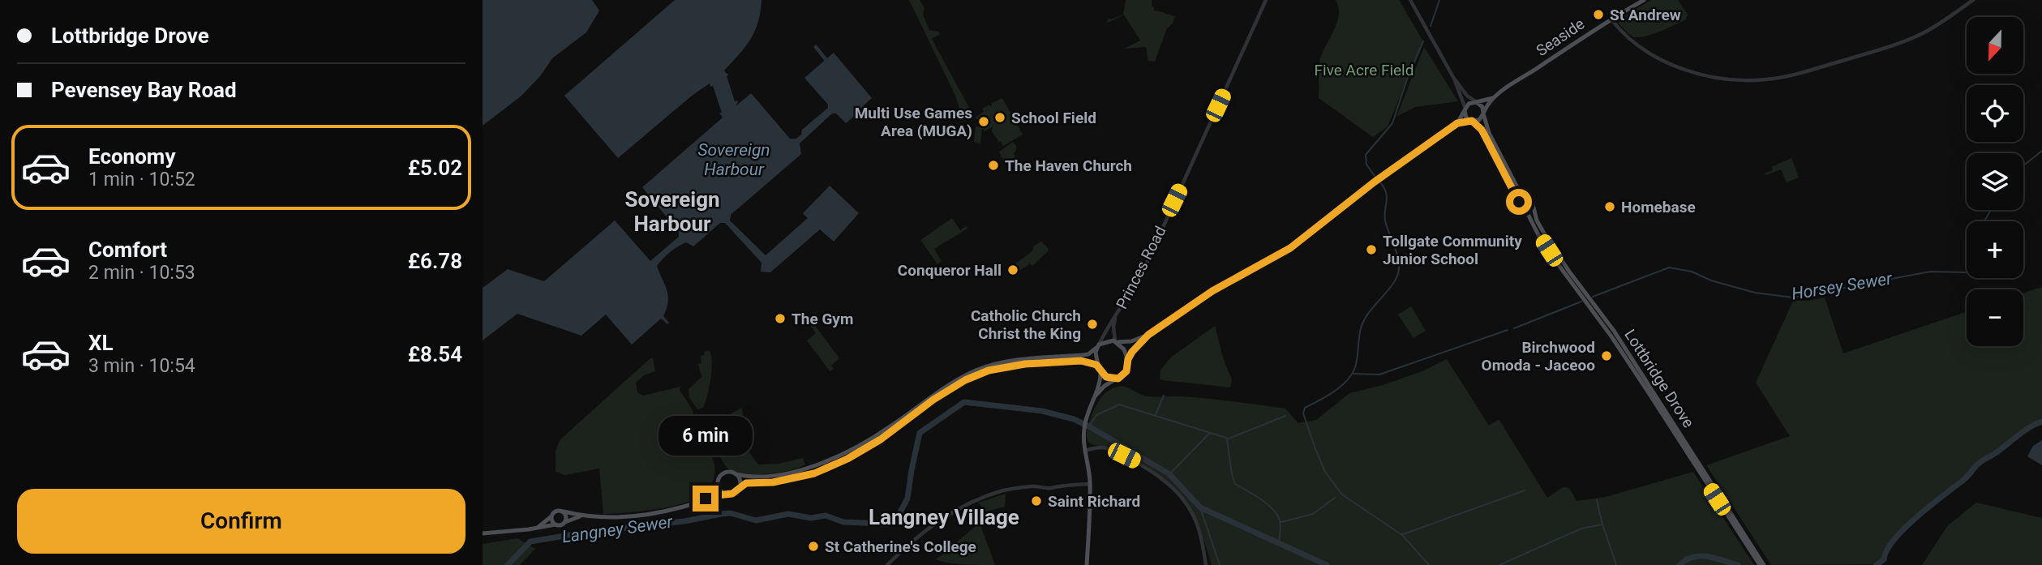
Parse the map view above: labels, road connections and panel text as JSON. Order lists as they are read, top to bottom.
{
  "streets": {
    "main road": ["Seaside", "Lottbridge Drove"],
    "street": ["Princes Road"]
  },
  "districts": ["Sovereign Harbour", "Langney Village"],
  "water": ["Sovereign Harbour", "Horsey Sewer", "Langney Sewer"],
  "parks": ["Five Acre Field"],
  "places": [
    "St Andrew",
    "School Field",
    "Multi Use Games Area (MUGA)",
    "The Haven Church",
    "Homebase",
    "Tollgate Community Junior School",
    "Conqueror Hall",
    "The Gym",
    "Catholic Church Christ the King",
    "Birchwood Omoda - Jaceoo",
    "Saint Richard",
    "St Catherine's College"
  ],
  "north": "bottom",
  "page": {
    "banner": ["Lottbridge Drove", "Pevensey Bay Road"],
    "map_buttons": ["+", "−"],
    "list": [
      {
        "name": "Economy",
        "note": "1 min · 10:52",
        "value": "£5.02"
      },
      {
        "name": "Comfort",
        "note": "2 min · 10:53",
        "value": "£6.78"
      },
      {
        "name": "XL",
        "note": "3 min · 10:54",
        "value": "£8.54"
      }
    ],
    "bubble": "6 min",
    "buttons": "Confirm"
  }
}
